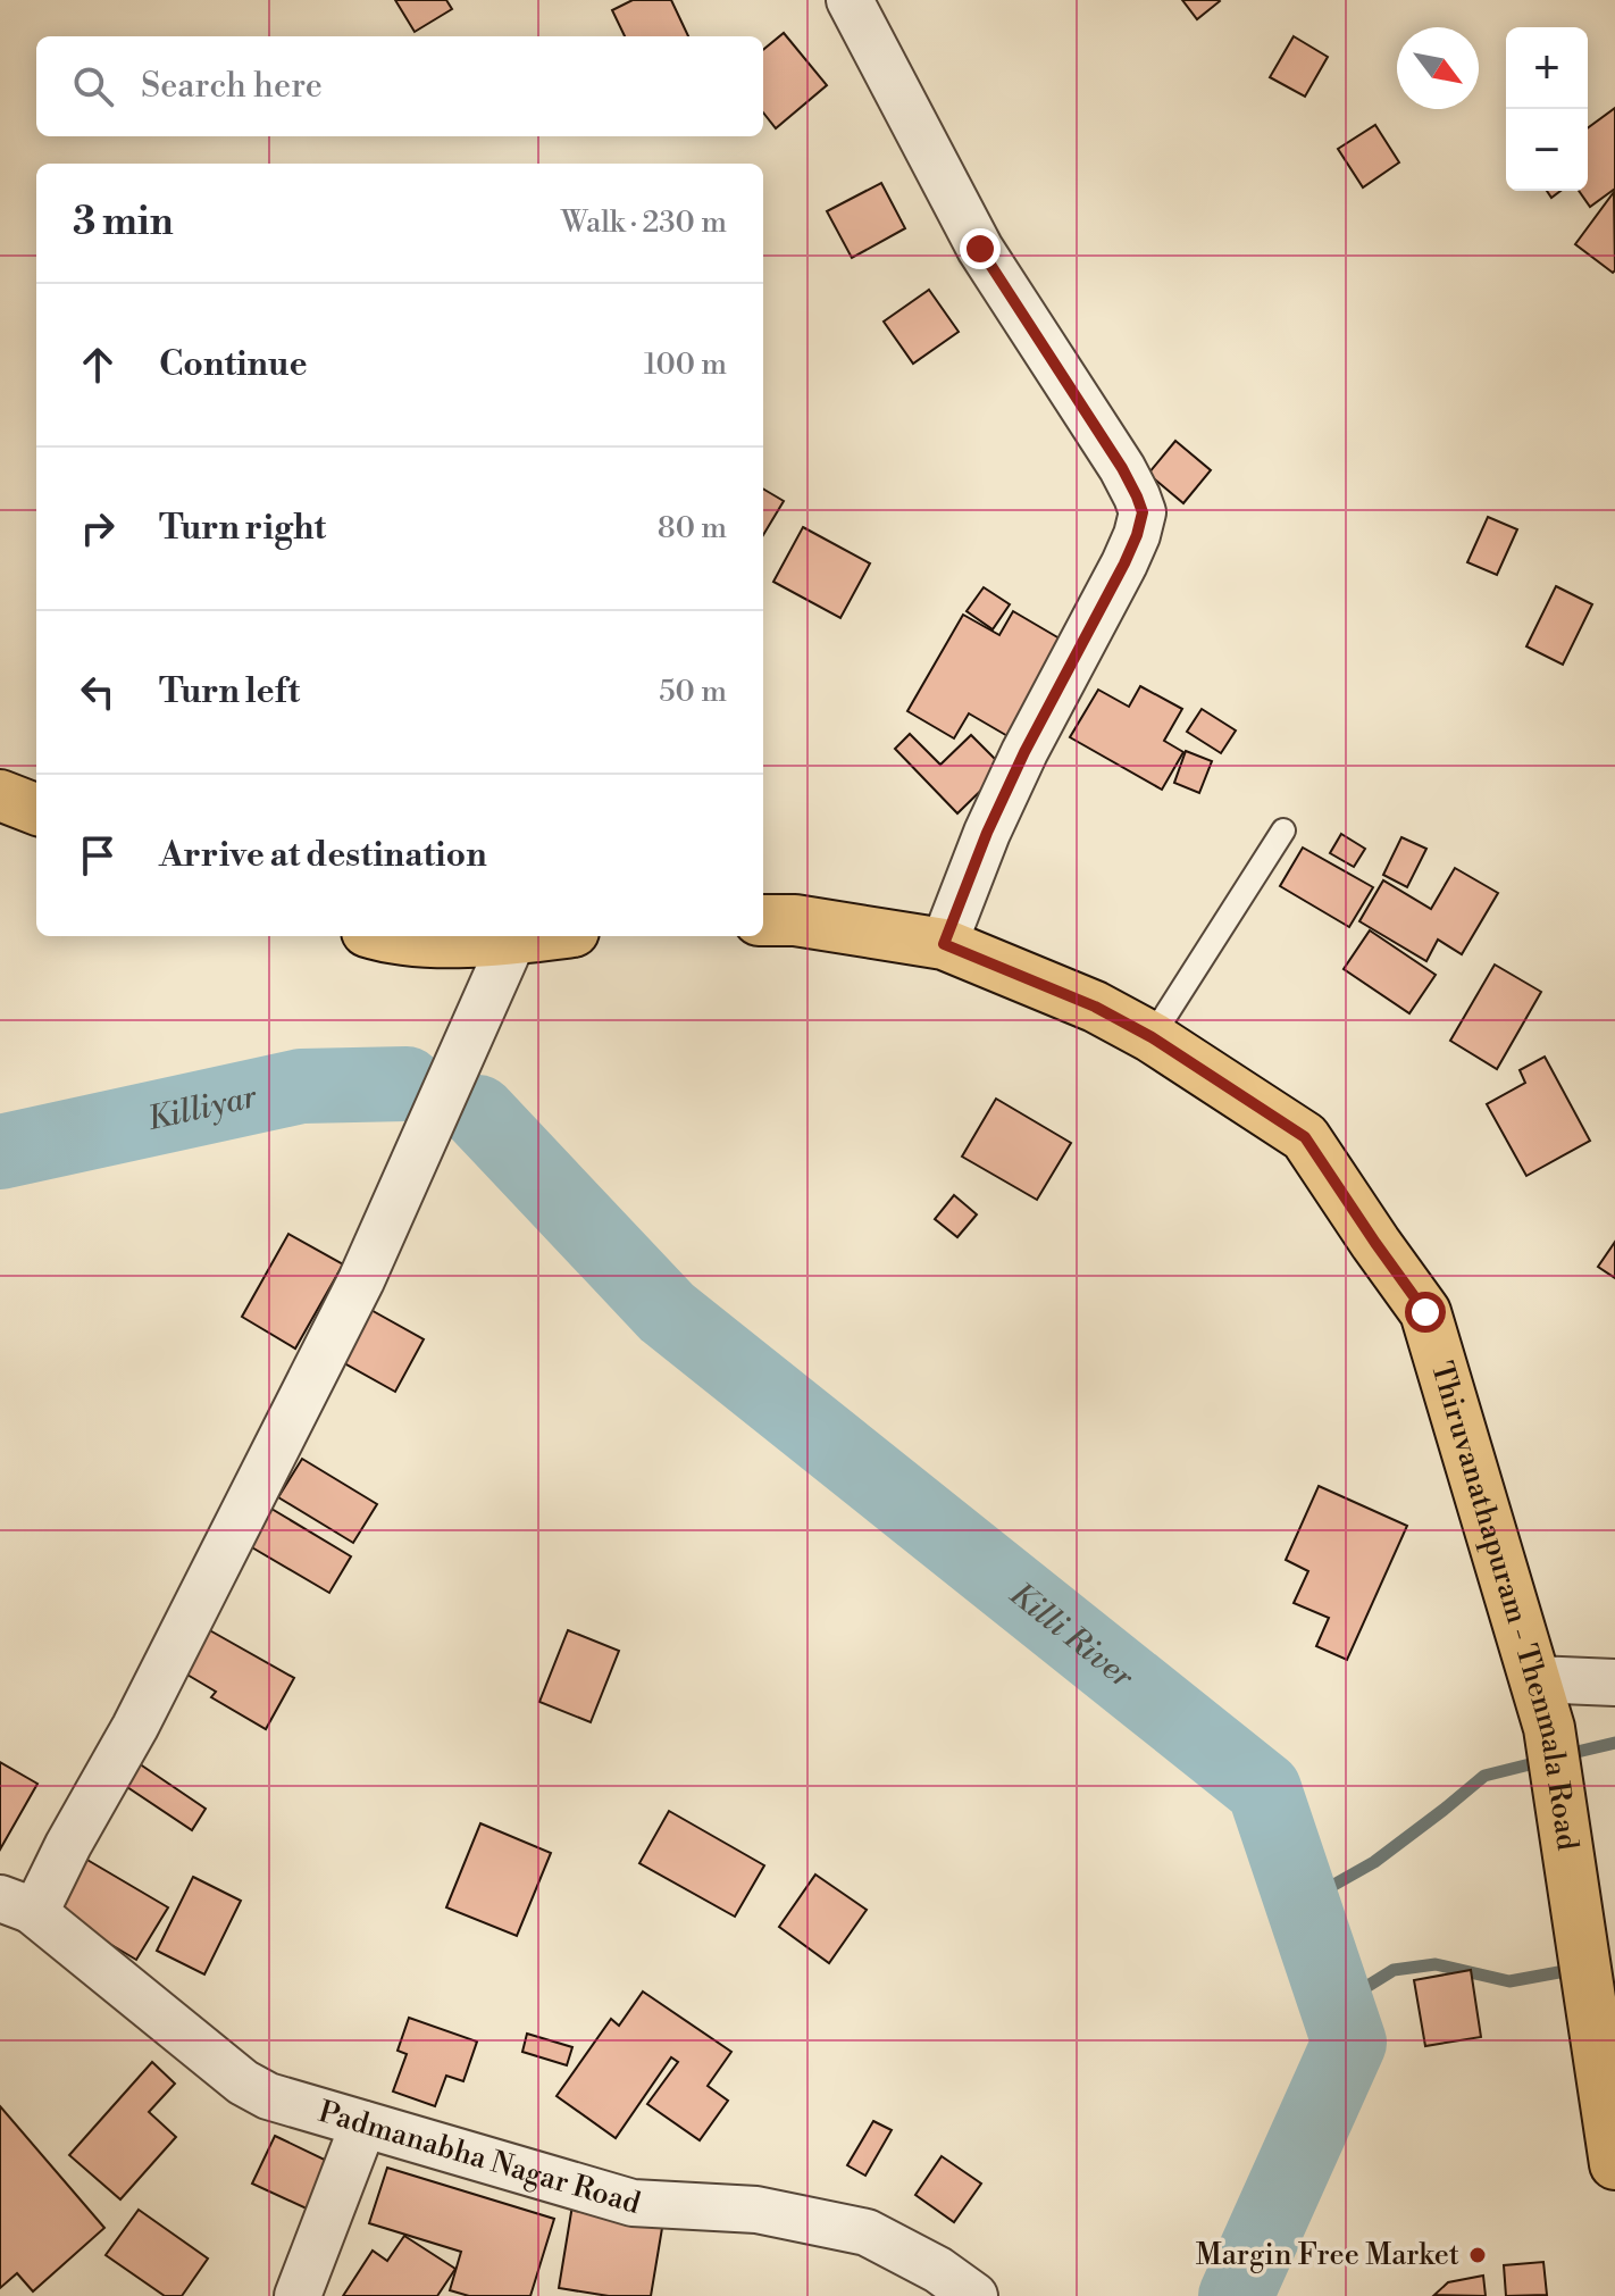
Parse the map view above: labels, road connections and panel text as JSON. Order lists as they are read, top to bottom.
{
  "streets": {
    "main road": ["Thiruvanathapuram - Thenmala Road"],
    "street": ["Padmanabha Nagar Road"]
  },
  "water": ["Killiyar", "Killi River"],
  "places": ["Margin Free Market"],
  "north": "bottom right",
  "page": {
    "map_buttons": ["+", "−"],
    "search": "Search here",
    "heading": ["3 min", "Walk · 230 m"],
    "list": [
      ["Continue", "100 m"],
      ["Turn right", "80 m"],
      ["Turn left", "50 m"],
      "Arrive at destination"
    ]
  }
}
